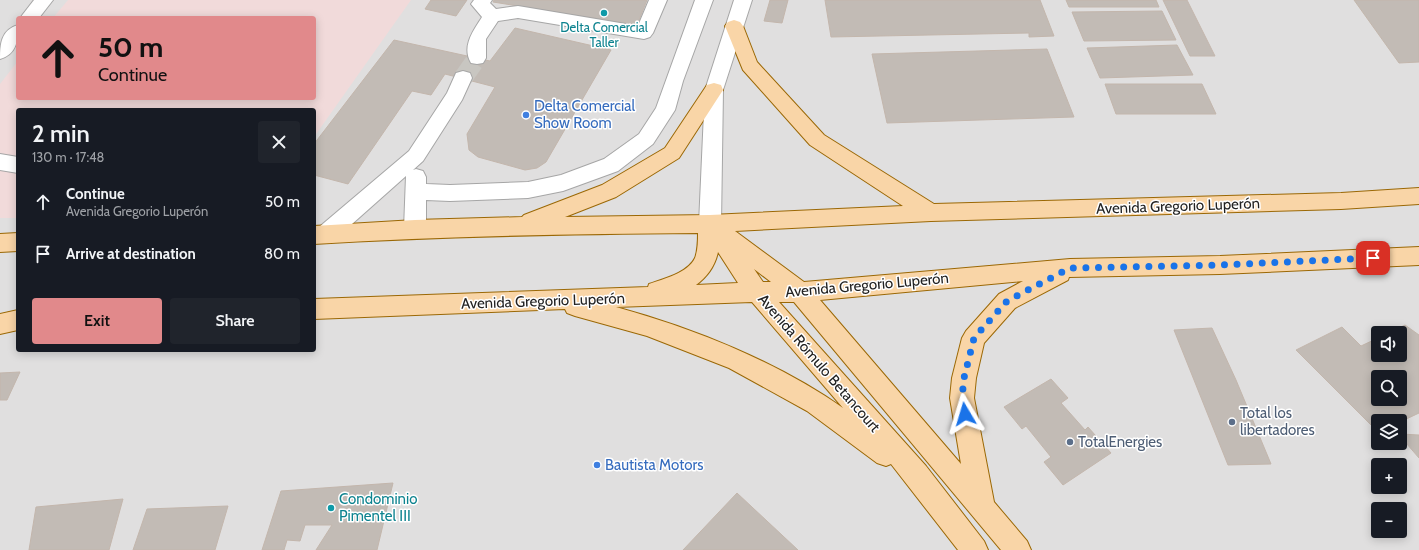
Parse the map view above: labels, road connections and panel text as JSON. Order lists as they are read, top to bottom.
{
  "streets": {
    "main road": ["Avenida Gregorio Luperón", "Avenida Rómulo Betancourt"]
  },
  "crossings": [
    ["Avenida Gregorio Luperón", "Avenida Rómulo Betancourt"]
  ],
  "places": [
    "Delta Comercial Taller",
    "Delta Comercial Show Room",
    "Total los libertadores",
    "TotalEnergies",
    "Bautista Motors",
    "Condominio Pimentel III"
  ],
  "page": {
    "turn": ["50 m", "Continue"],
    "heading": ["2 min", "130 m · 17:48"],
    "list": [
      {
        "name": "Continue",
        "note": "Avenida Gregorio Luperón",
        "value": "50 m"
      },
      {
        "name": "Arrive at destination",
        "value": "80 m"
      }
    ],
    "buttons": ["Exit", "Share"],
    "map_buttons": ["+", "−"]
  }
}
